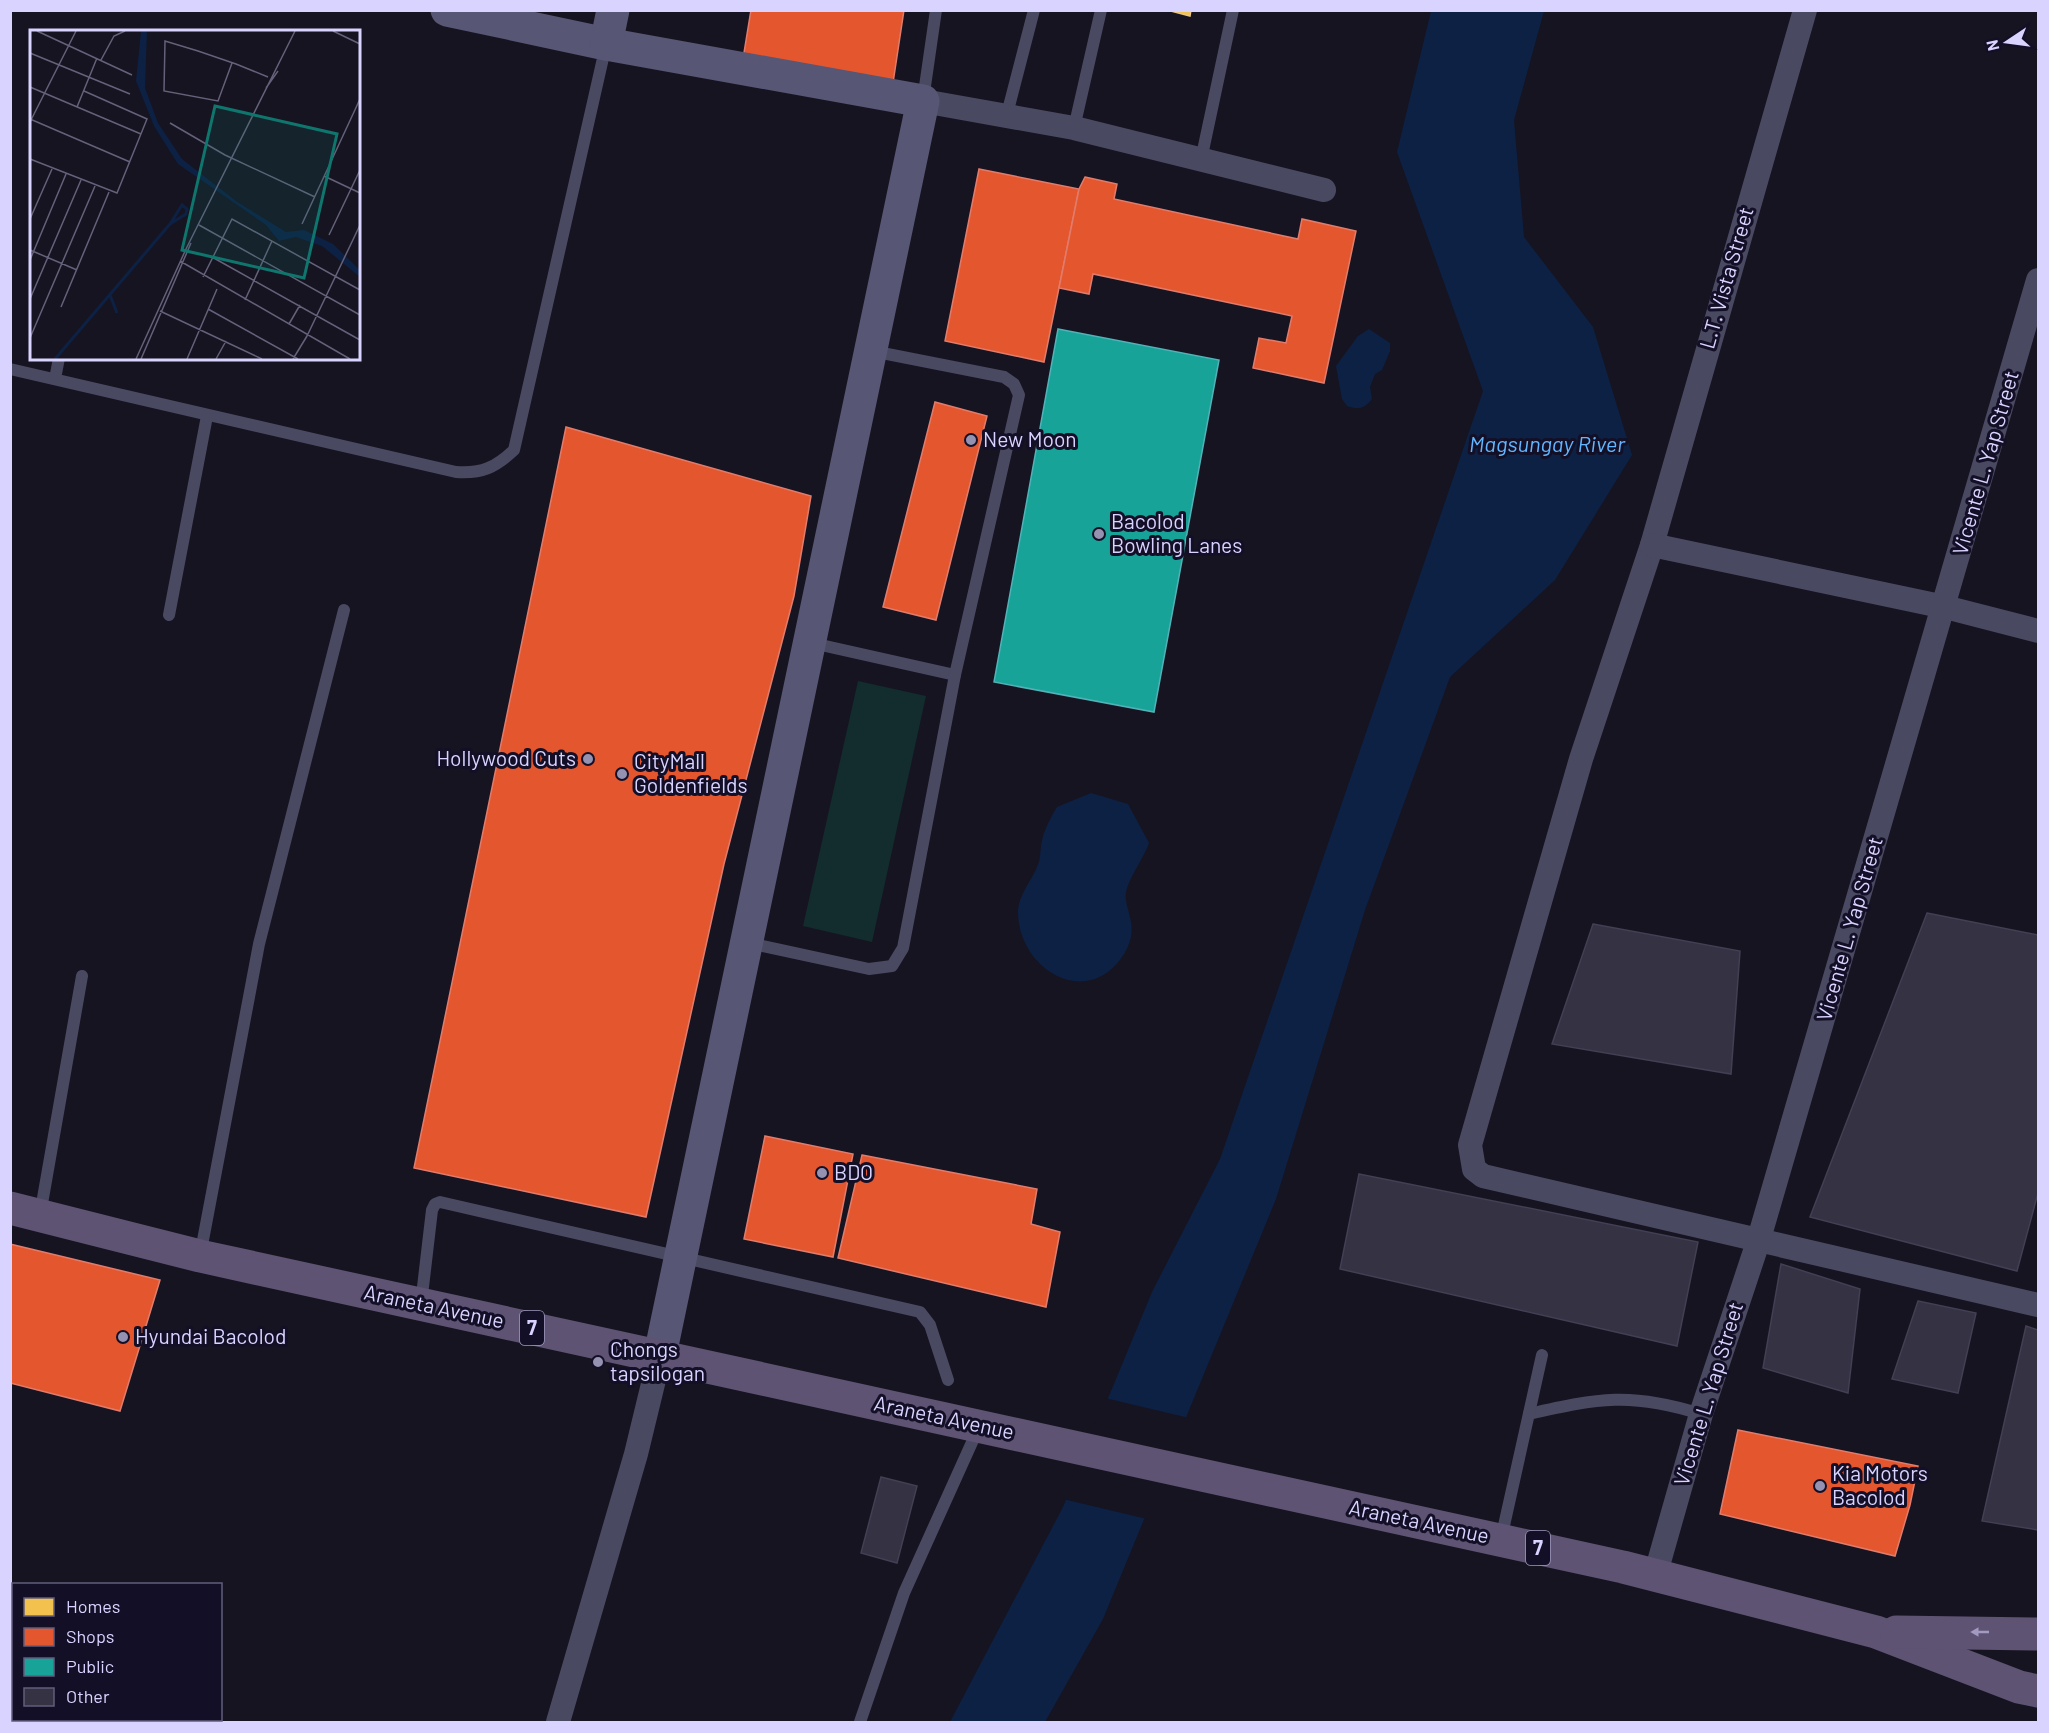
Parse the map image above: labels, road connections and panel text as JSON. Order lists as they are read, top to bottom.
{
  "streets": {
    "main road": ["Araneta Avenue", "7"],
    "street": ["L.T. Vista Street", "Vicente L. Yap Street"]
  },
  "crossings": [
    ["L.T. Vista Street", "Vicente L. Yap Street"],
    ["Vicente L. Yap Street", "Araneta Avenue"]
  ],
  "water": ["Magsungay River"],
  "places": [
    "New Moon",
    "Bacolod Bowling Lanes",
    "Hollywood Cuts",
    "CityMall Goldenfields",
    "BDO",
    "Hyundai Bacolod",
    "Chongs tapsilogan",
    "Kia Motors Bacolod"
  ],
  "legend": [
    "Homes",
    "Shops",
    "Public",
    "Other"
  ],
  "north": "left"
}
